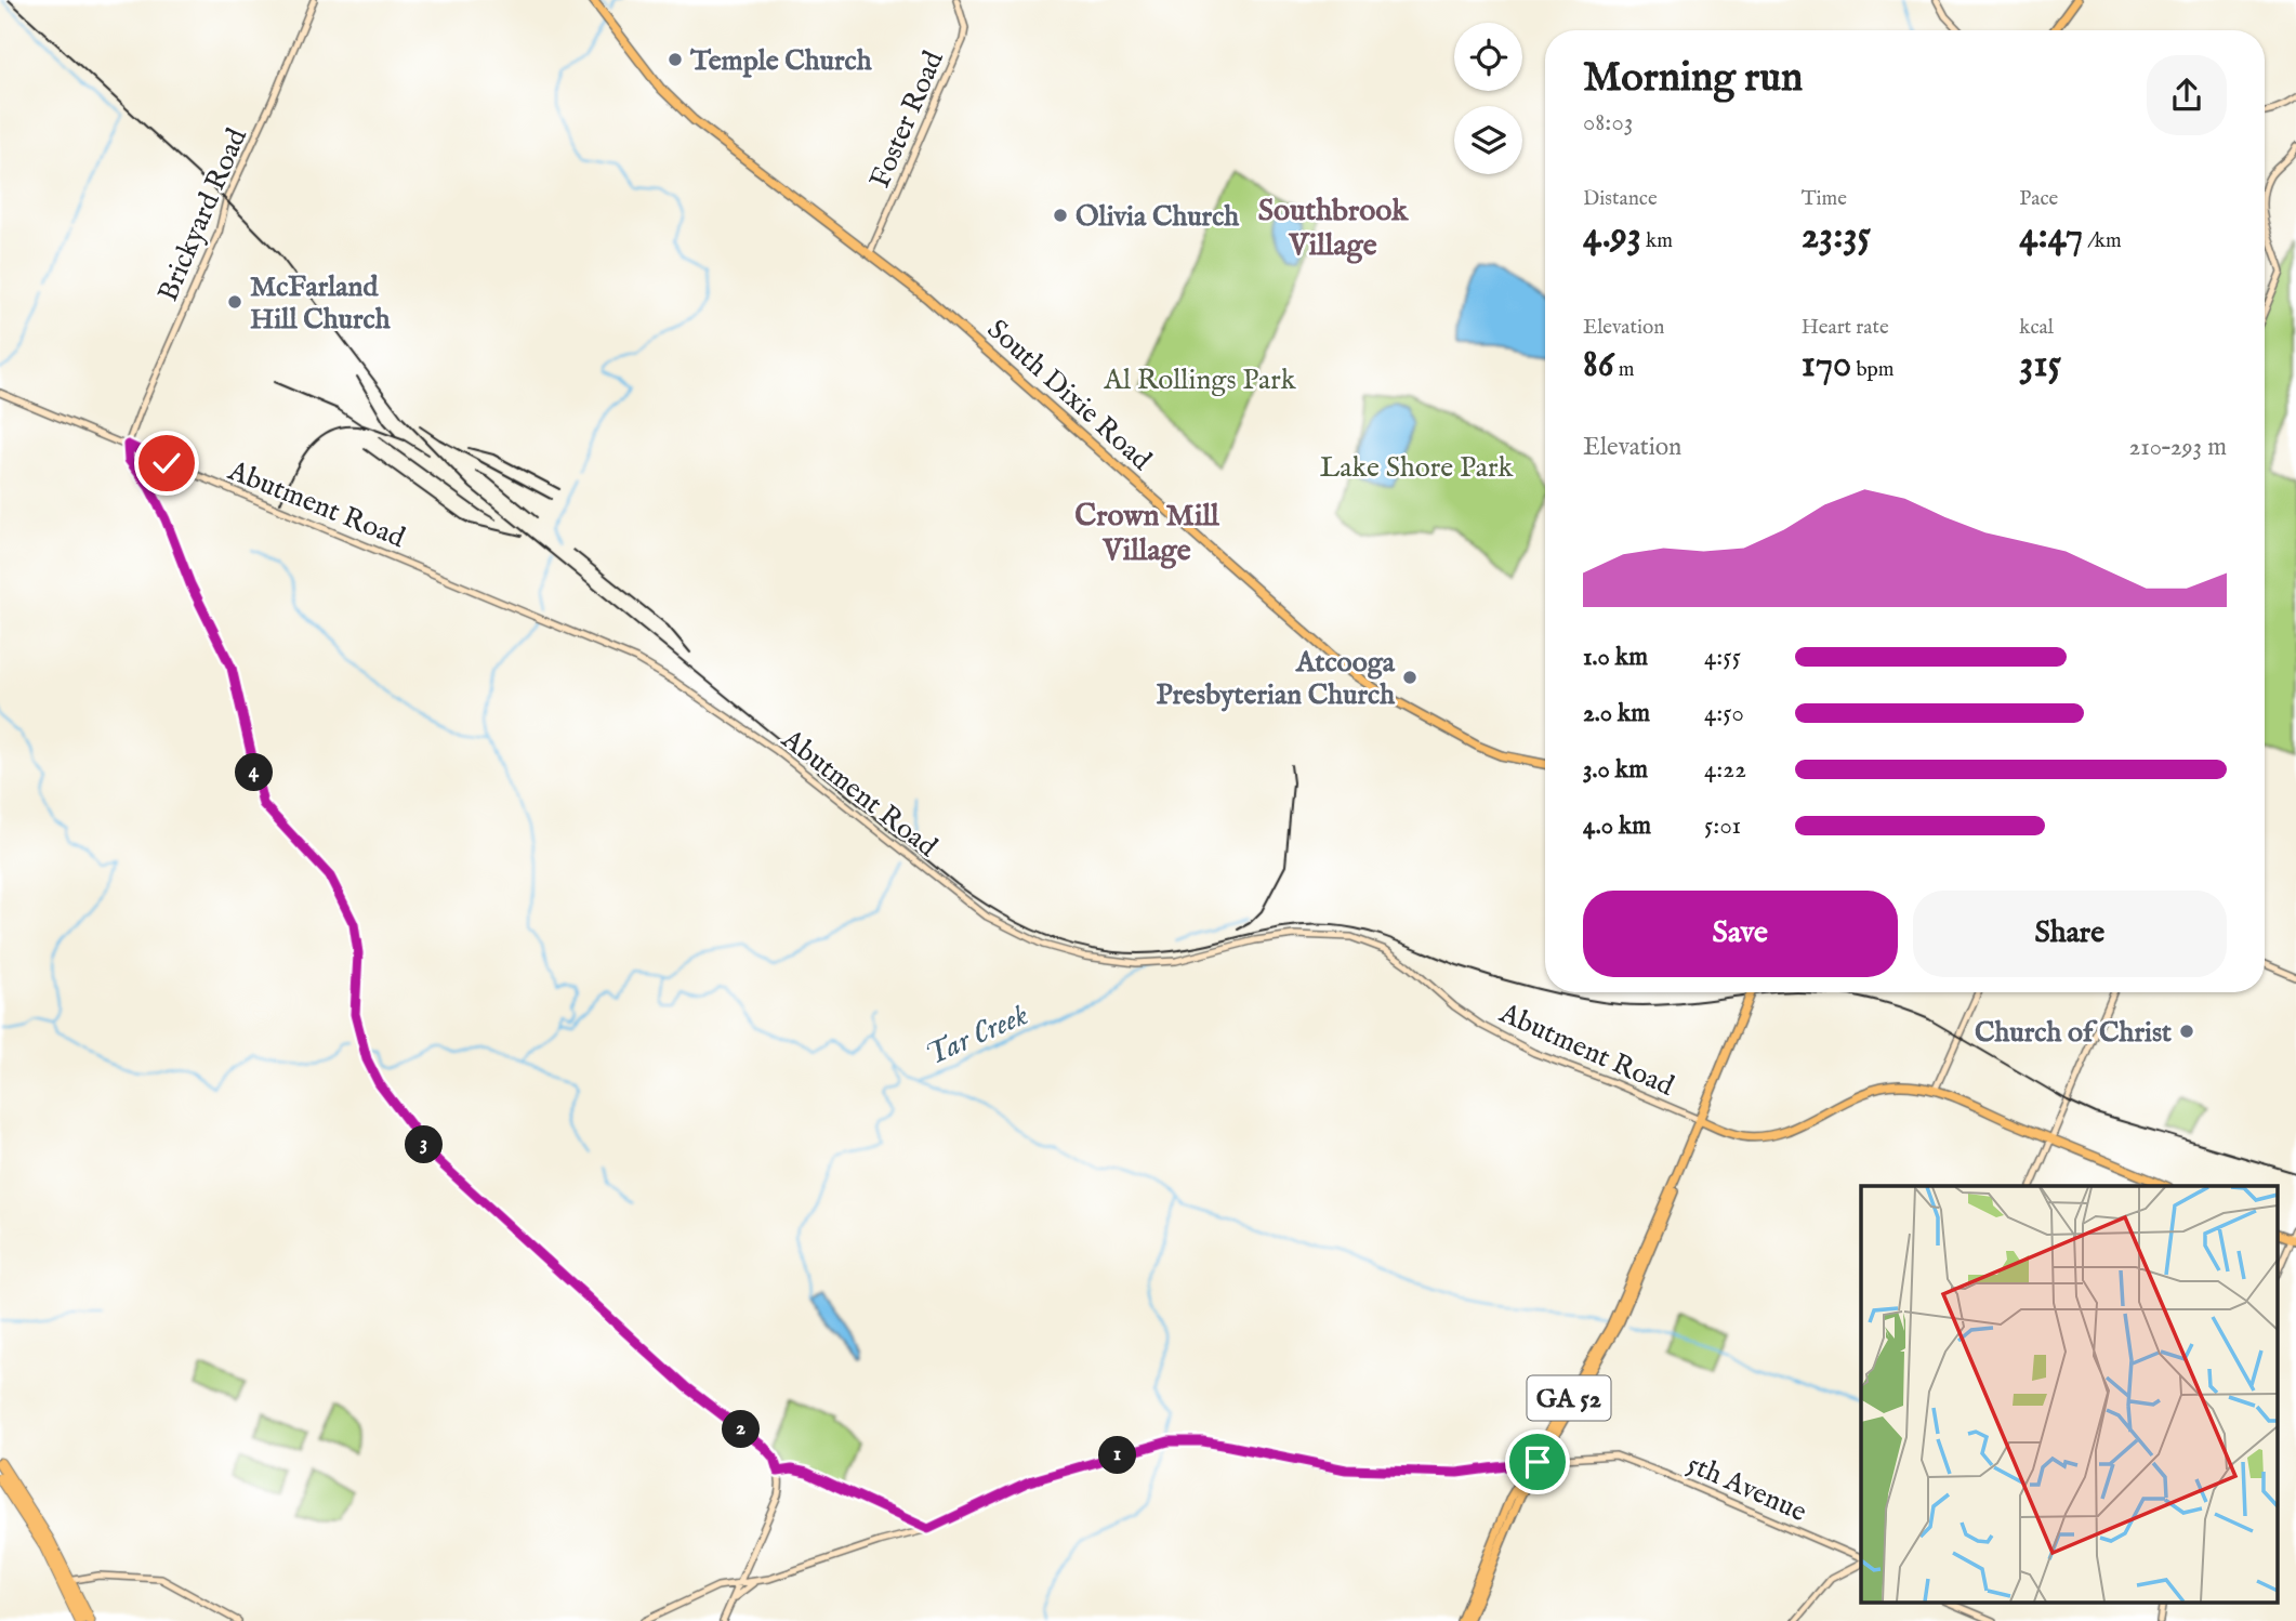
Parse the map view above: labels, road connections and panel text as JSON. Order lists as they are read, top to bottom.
{
  "streets": {
    "main road": ["South Dixie Road", "GA 52"],
    "street": [
      "Foster Road",
      "Brickyard Road",
      "Abutment Road",
      "5th Avenue"
    ]
  },
  "crossings": [
    ["Foster Road", "South Dixie Road"],
    ["Brickyard Road", "Abutment Road"],
    ["Abutment Road", "GA 52"],
    ["GA 52", "5th Avenue"]
  ],
  "districts": ["Southbrook Village", "Crown Mill Village"],
  "water": ["Tar Creek"],
  "parks": ["Al Rollings Park", "Lake Shore Park"],
  "places": [
    "Temple Church",
    "Olivia Church",
    "McFarland Hill Church",
    "Atcooga Presbyterian Church",
    "Church of Christ"
  ],
  "page": {
    "heading": ["Morning run", "08:03"],
    "stats": [
      ["Distance", "4.93 km"],
      ["Time", "23:35"],
      ["Pace", "4:47 /km"],
      ["Elevation", "86 m"],
      ["Heart rate", "170 bpm"],
      ["kcal", "315"]
    ],
    "chart": ["Elevation", "210–293 m"],
    "list": [
      {
        "name": "1.0 km",
        "note": "4:55"
      },
      {
        "name": "2.0 km",
        "note": "4:50"
      },
      {
        "name": "3.0 km",
        "note": "4:22"
      },
      {
        "name": "4.0 km",
        "note": "5:01"
      }
    ],
    "pins": [
      "4",
      "3",
      "2",
      "1"
    ],
    "buttons": ["Save", "Share"]
  }
}
